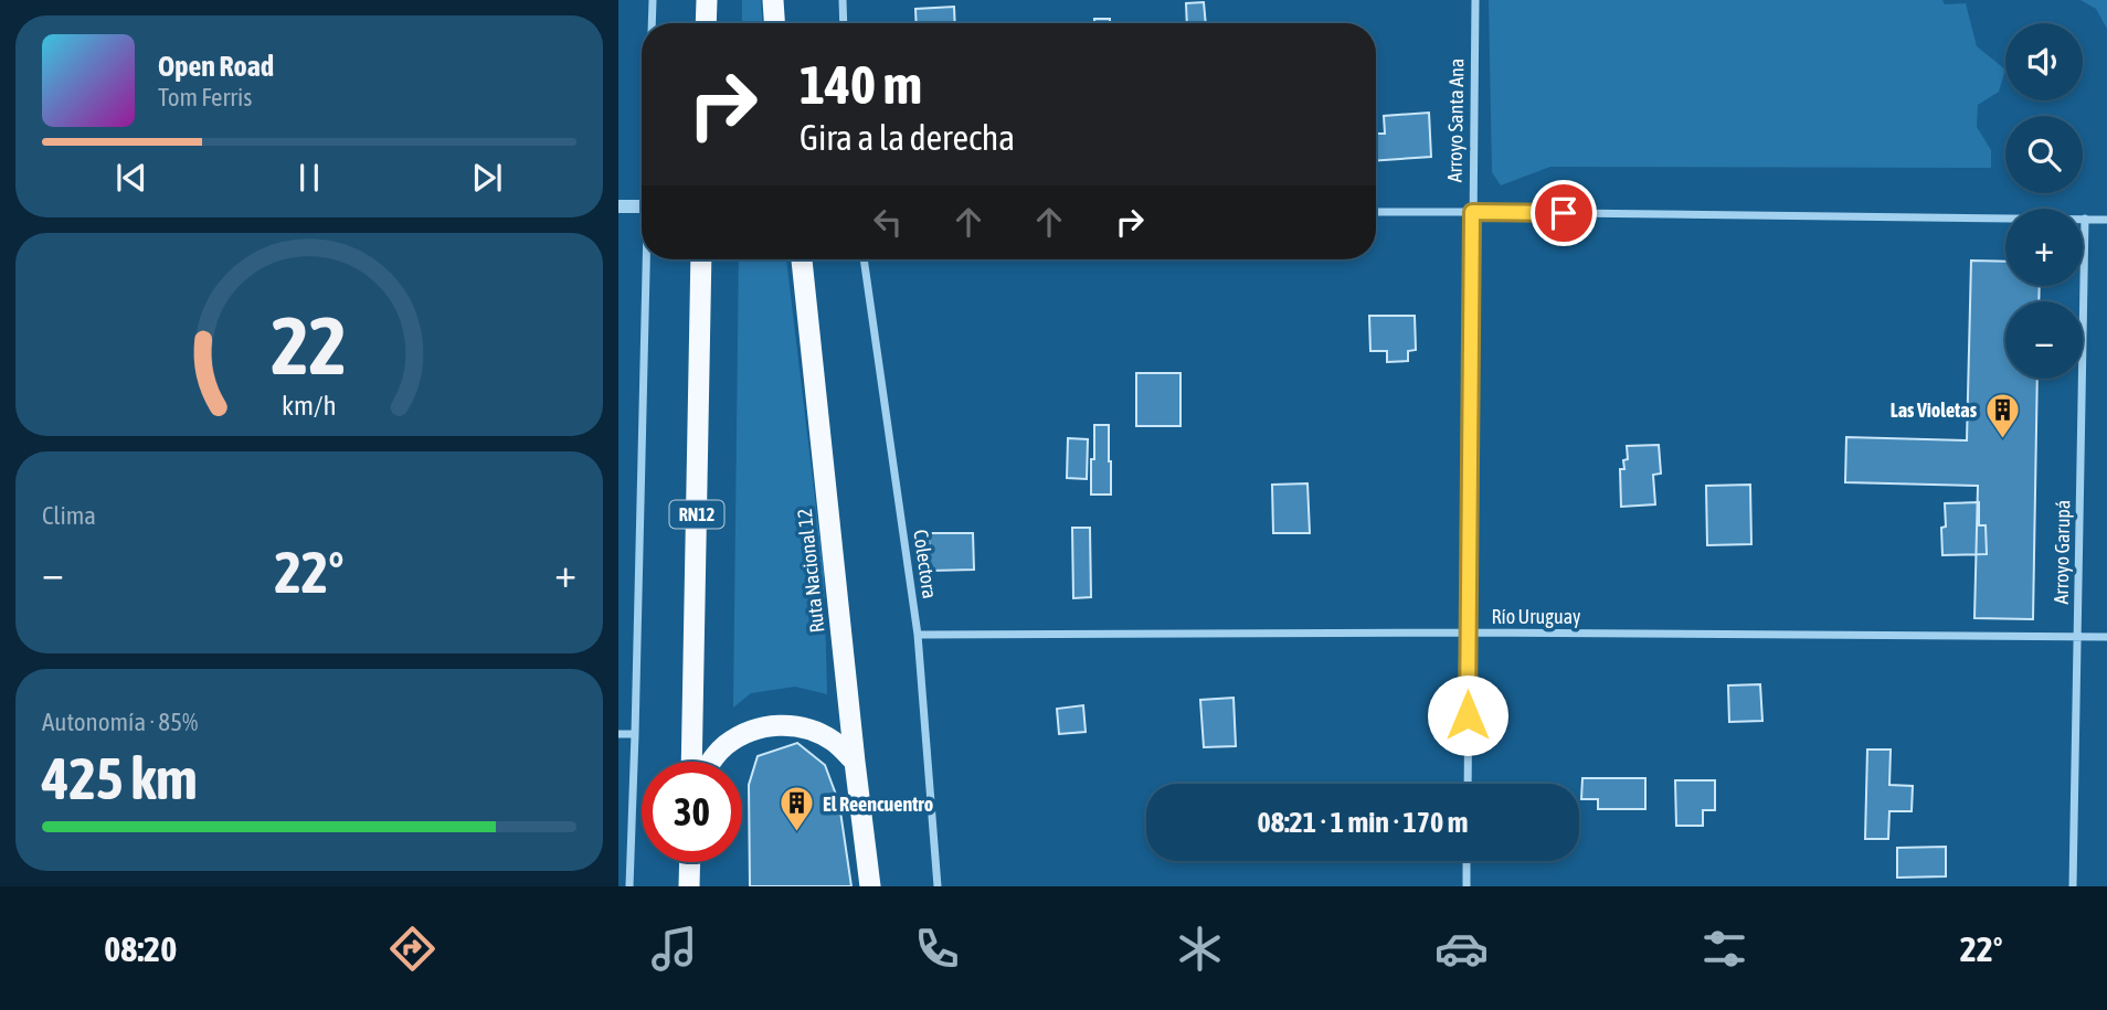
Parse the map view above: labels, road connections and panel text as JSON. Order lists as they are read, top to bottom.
{
  "streets": {
    "highway": ["RN12", "Ruta Nacional 12"],
    "street": [
      "Arroyo Santa Ana",
      "Arroyo Garupá",
      "Colectora",
      "Río Uruguay"
    ]
  },
  "crossings": [
    ["Arroyo Santa Ana", "Río Uruguay"],
    ["Arroyo Garupá", "Río Uruguay"],
    ["Colectora", "Río Uruguay"]
  ],
  "places": {
    "building": ["Las Violetas", "El Reencuentro"]
  },
  "page": {
    "map_buttons": ["+", "−"],
    "turn": ["140 m", "Gira a la derecha"],
    "song": ["Open Road", "Tom Ferris"],
    "tile": [
      "Clima",
      ["Autonomía · 85%", "425 km"]
    ],
    "heat": ["−", "22°", "+"],
    "limit": "30",
    "trip": "08:21 · 1 min · 170 m",
    "tabs": ["08:20", "22°"],
    "gauge": ["22", "km/h"]
  }
}
